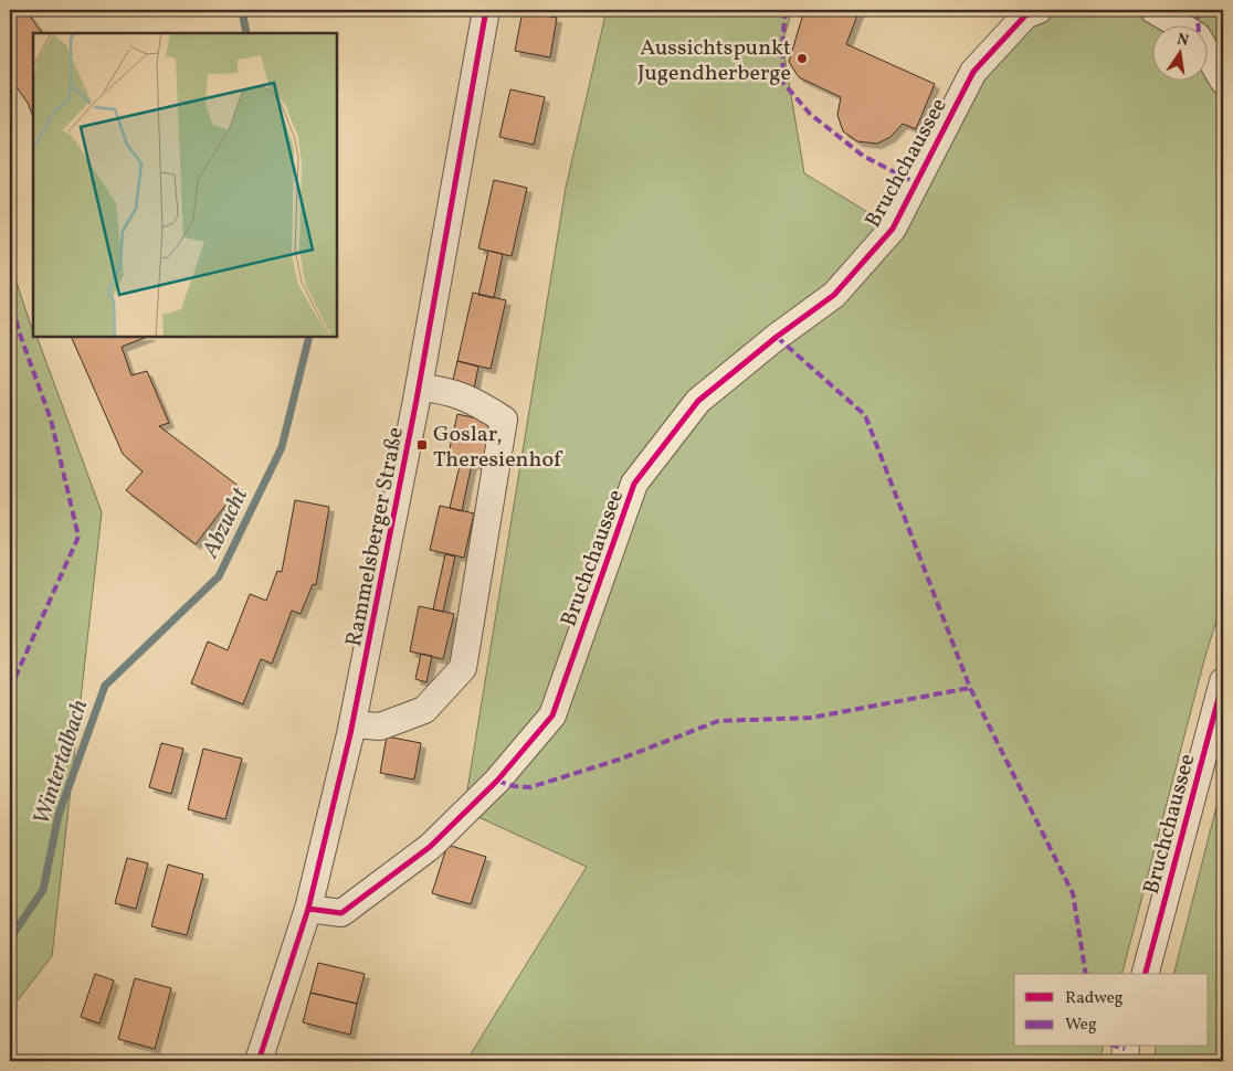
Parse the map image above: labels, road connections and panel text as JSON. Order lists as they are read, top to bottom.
{
  "streets": {
    "street": ["Bruchchaussee", "Rammelsberger Straße"]
  },
  "crossings": [
    ["Bruchchaussee", "Rammelsberger Straße"]
  ],
  "water": ["Abzucht", "Wintertalbach"],
  "places": {
    "other": ["Aussichtspunkt Jugendherberge"],
    "transit": ["Goslar, Theresienhof"]
  },
  "legend": ["Radweg", "Weg"],
  "north": "top"
}
